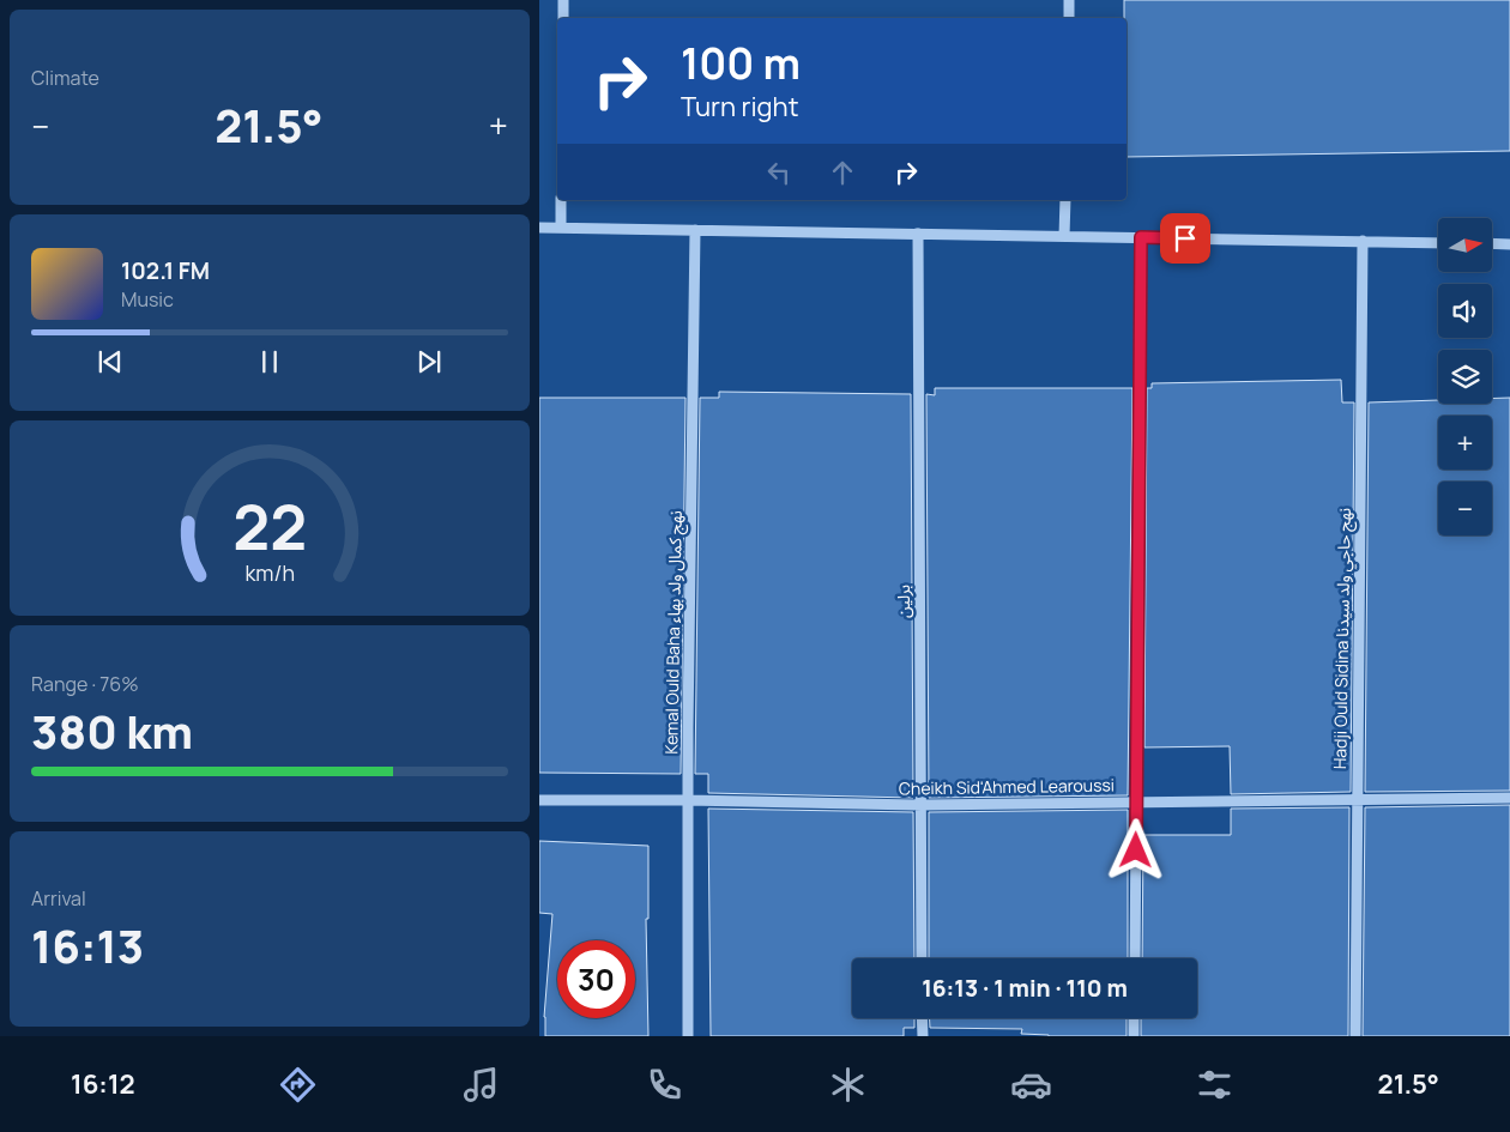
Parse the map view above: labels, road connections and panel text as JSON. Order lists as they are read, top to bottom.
{
  "streets": {
    "street": [
      "برلين",
      "Kemal Ould Baha نهج كمال ولد بهاء",
      "Hadji Ould Sidina نهج حاجي ولد سيدنا",
      "Cheikh Sid'Ahmed Learoussi"
    ]
  },
  "crossings": [
    ["برلين", "Cheikh Sid'Ahmed Learoussi"],
    ["Kemal Ould Baha نهج كمال ولد بهاء", "Cheikh Sid'Ahmed Learoussi"],
    ["Hadji Ould Sidina نهج حاجي ولد سيدنا", "Cheikh Sid'Ahmed Learoussi"]
  ],
  "north": "right",
  "page": {
    "tile": [
      "Climate",
      ["Range · 76%", "380 km"],
      ["Arrival", "16:13"]
    ],
    "turn": ["100 m", "Turn right"],
    "heat": ["−", "21.5°", "+"],
    "map_buttons": ["+", "−"],
    "song": ["102.1 FM", "Music"],
    "limit": "30",
    "trip": "16:13 · 1 min · 110 m",
    "tabs": ["16:12", "21.5°"],
    "gauge": ["22", "km/h"]
  }
}
